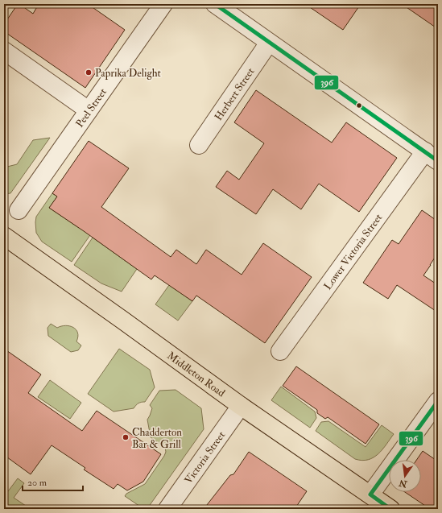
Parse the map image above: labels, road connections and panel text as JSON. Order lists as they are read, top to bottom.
{
  "streets": {
    "main road": ["Middleton Road"],
    "street": [
      "Herbert Street",
      "Peel Street",
      "Lower Victoria Street",
      "Victoria Street"
    ]
  },
  "crossings": [
    ["Middleton Road", "Victoria Street"]
  ],
  "places": ["Paprika Delight", "Chadderton Bar & Grill"],
  "lines": ["transit line 396"],
  "scale_bar": "20 m",
  "north": "bottom"
}
